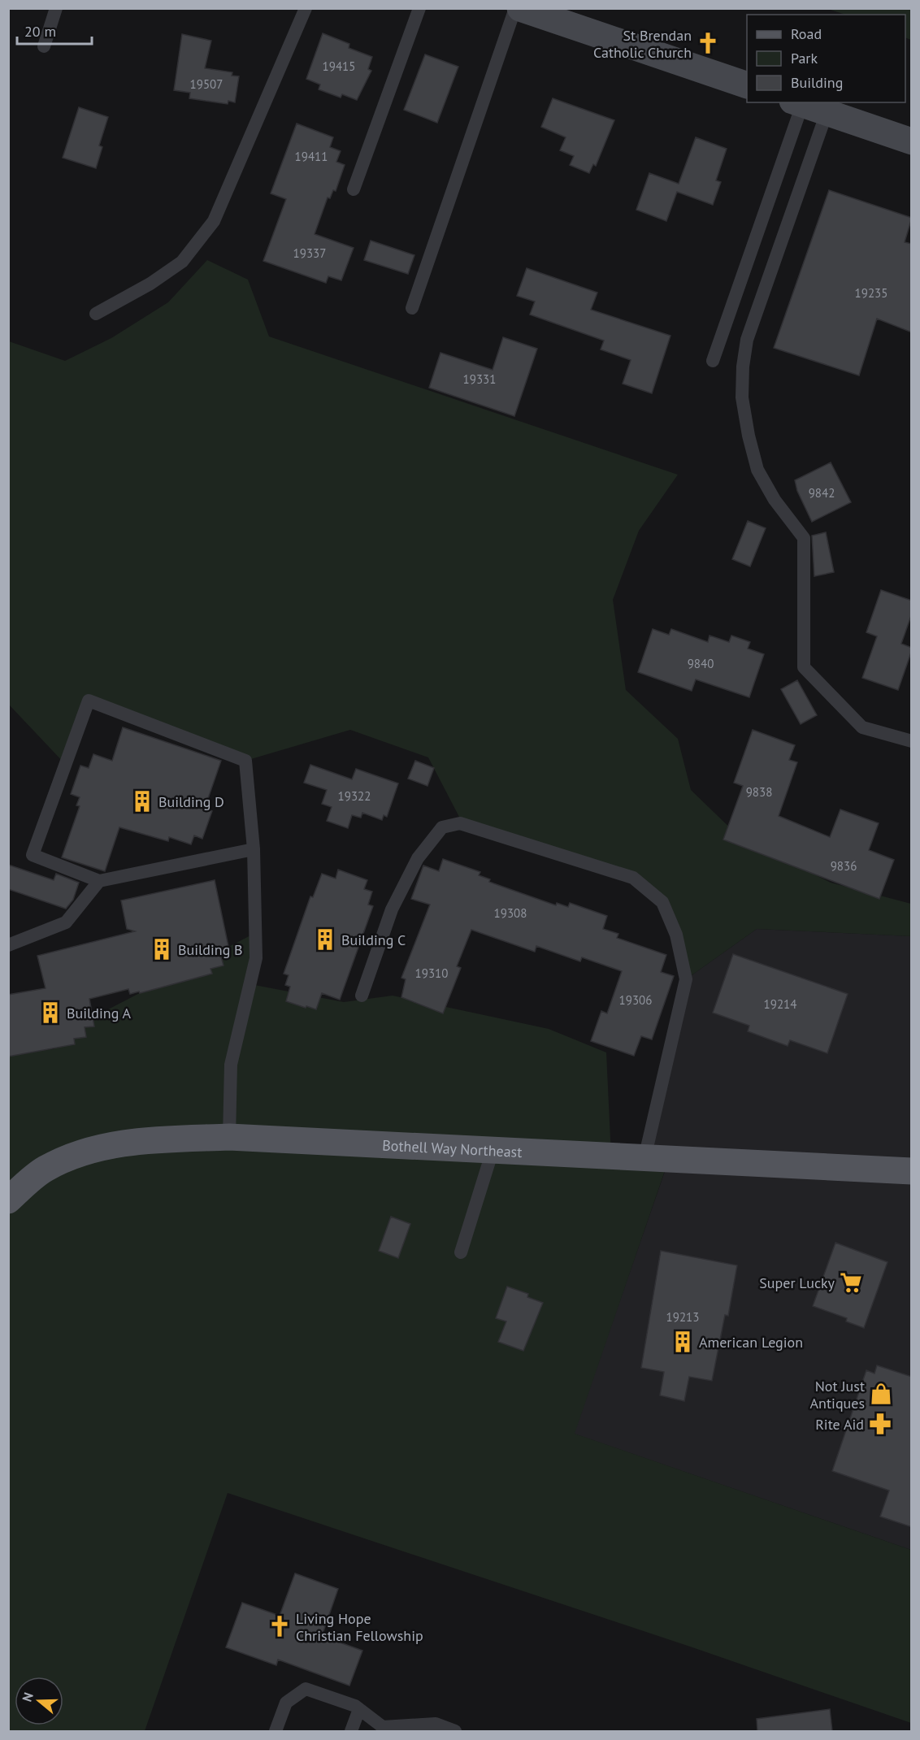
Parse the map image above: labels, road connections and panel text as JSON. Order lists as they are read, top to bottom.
{
  "streets": {
    "main road": ["Bothell Way Northeast"]
  },
  "places": {
    "church": ["St Brendan Catholic Church", "Living Hope Christian Fellowship"],
    "building": [
      "Building D",
      "Building C",
      "Building B",
      "Building A",
      "American Legion"
    ],
    "supermarket": ["Super Lucky"],
    "shop": ["Not Just Antiques"],
    "pharmacy": ["Rite Aid"]
  },
  "house_numbers": [
    "19415",
    "19507",
    "19411",
    "19337",
    "19235",
    "19331",
    "9842",
    "9840",
    "9838",
    "19322",
    "9836",
    "19308",
    "19310",
    "19306",
    "19214",
    "19213"
  ],
  "legend": ["Road", "Park", "Building"],
  "scale_bar": "20 m",
  "north": "left"
}
